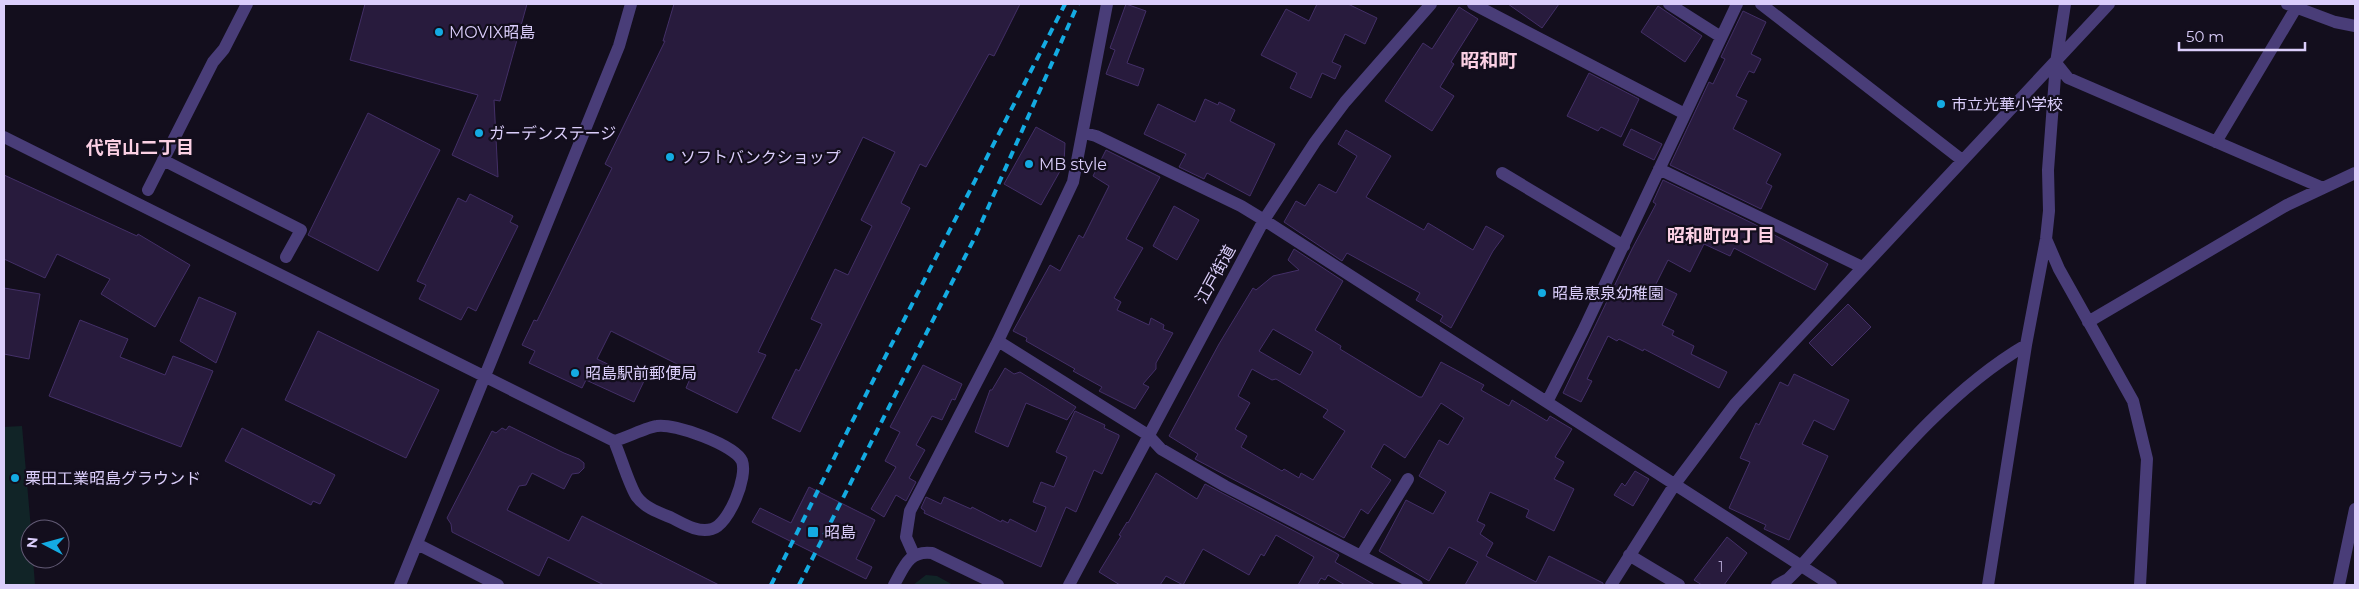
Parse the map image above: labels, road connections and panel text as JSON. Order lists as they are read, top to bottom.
{
  "streets": {
    "street": ["江戸街道"]
  },
  "districts": ["昭和町", "代官山二丁目", "昭和町四丁目"],
  "places": {
    "other": [
      "MOVIX昭島",
      "市立光華小学校",
      "ガーデンステージ",
      "ソフトバンクショップ",
      "MB style",
      "昭島恵泉幼稚園",
      "昭島駅前郵便局",
      "栗田工業昭島グラウンド"
    ],
    "transit": ["昭島"]
  },
  "house_numbers": ["1"],
  "scale_bar": "50 m",
  "north": "left"
}
